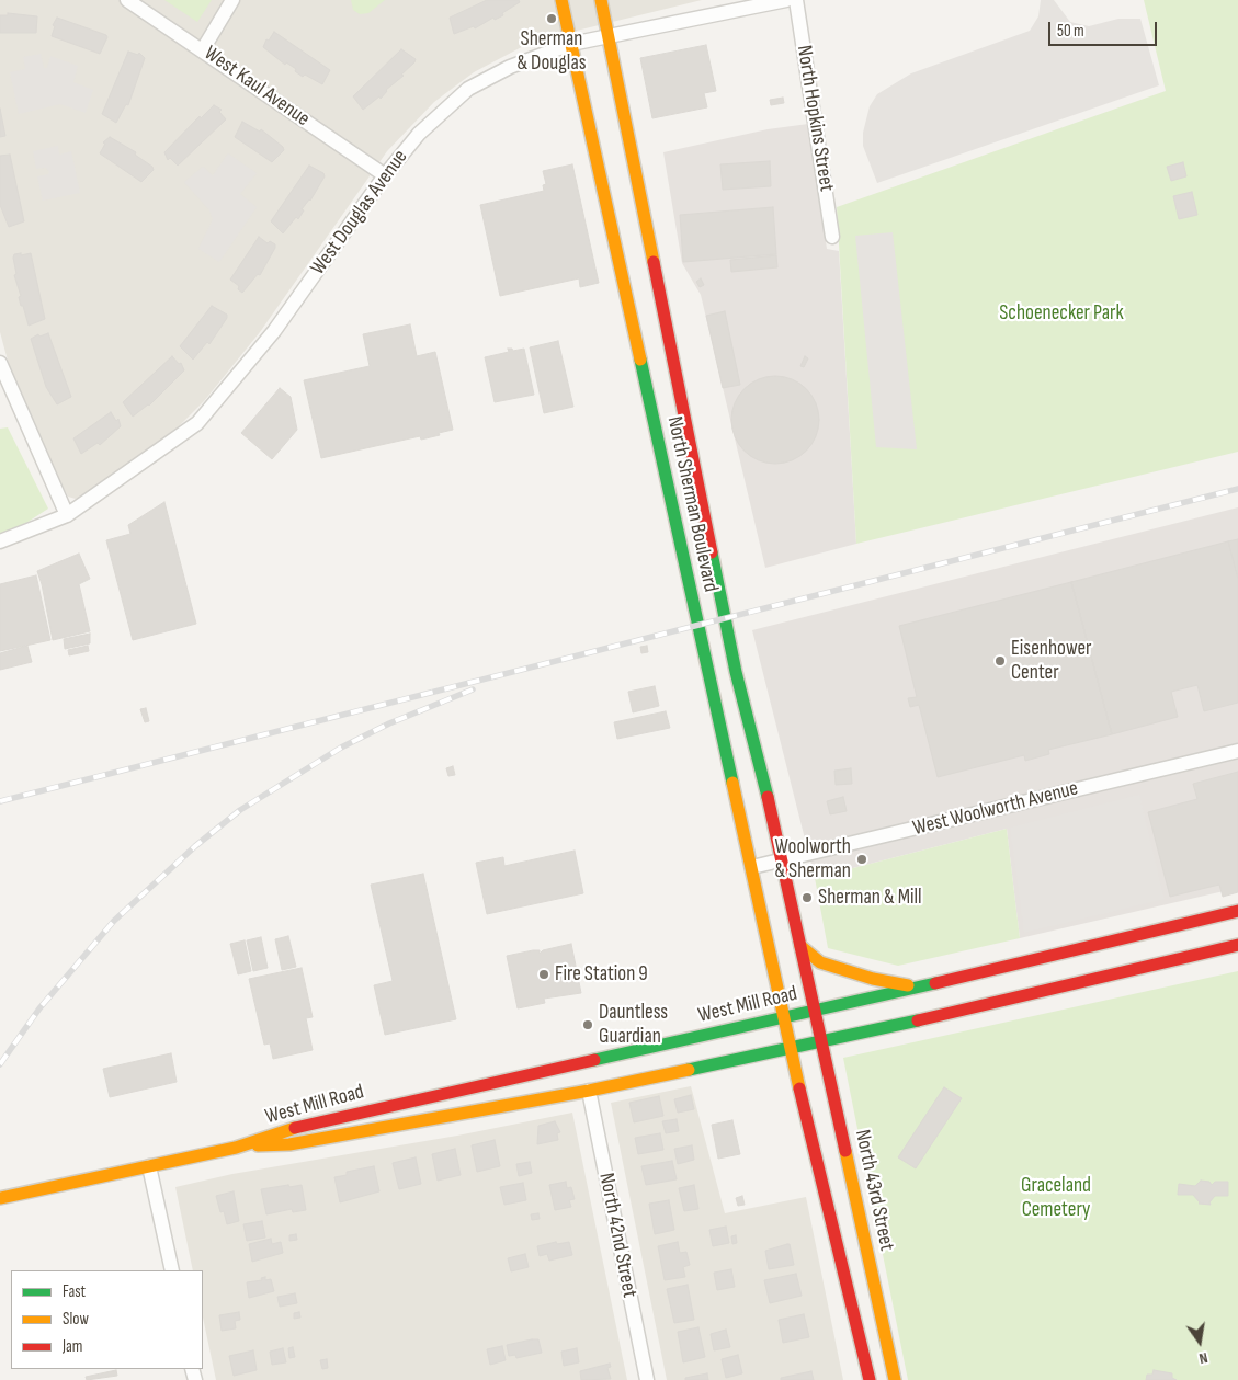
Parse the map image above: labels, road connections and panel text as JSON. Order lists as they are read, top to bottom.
{
  "streets": {
    "main road": ["North Sherman Boulevard", "West Mill Road", "North 43rd Street"],
    "street": [
      "West Kaul Avenue",
      "North Hopkins Street",
      "West Douglas Avenue",
      "West Woolworth Avenue",
      "North 42nd Street"
    ]
  },
  "crossings": [
    ["West Kaul Avenue", "West Douglas Avenue"],
    ["West Douglas Avenue", "North Sherman Boulevard"],
    ["North Sherman Boulevard", "West Woolworth Avenue"],
    ["North Sherman Boulevard", "West Mill Road"],
    ["North Sherman Boulevard", "North 43rd Street"],
    ["West Mill Road", "North 43rd Street"],
    ["West Mill Road", "North 42nd Street"]
  ],
  "parks": ["Schoenecker Park", "Graceland Cemetery"],
  "places": [
    "Sherman & Douglas",
    "Eisenhower Center",
    "Woolworth & Sherman",
    "Sherman & Mill",
    "Fire Station 9",
    "Dauntless Guardian"
  ],
  "legend": ["Fast", "Slow", "Jam"],
  "scale_bar": "50 m",
  "north": "bottom"
}
